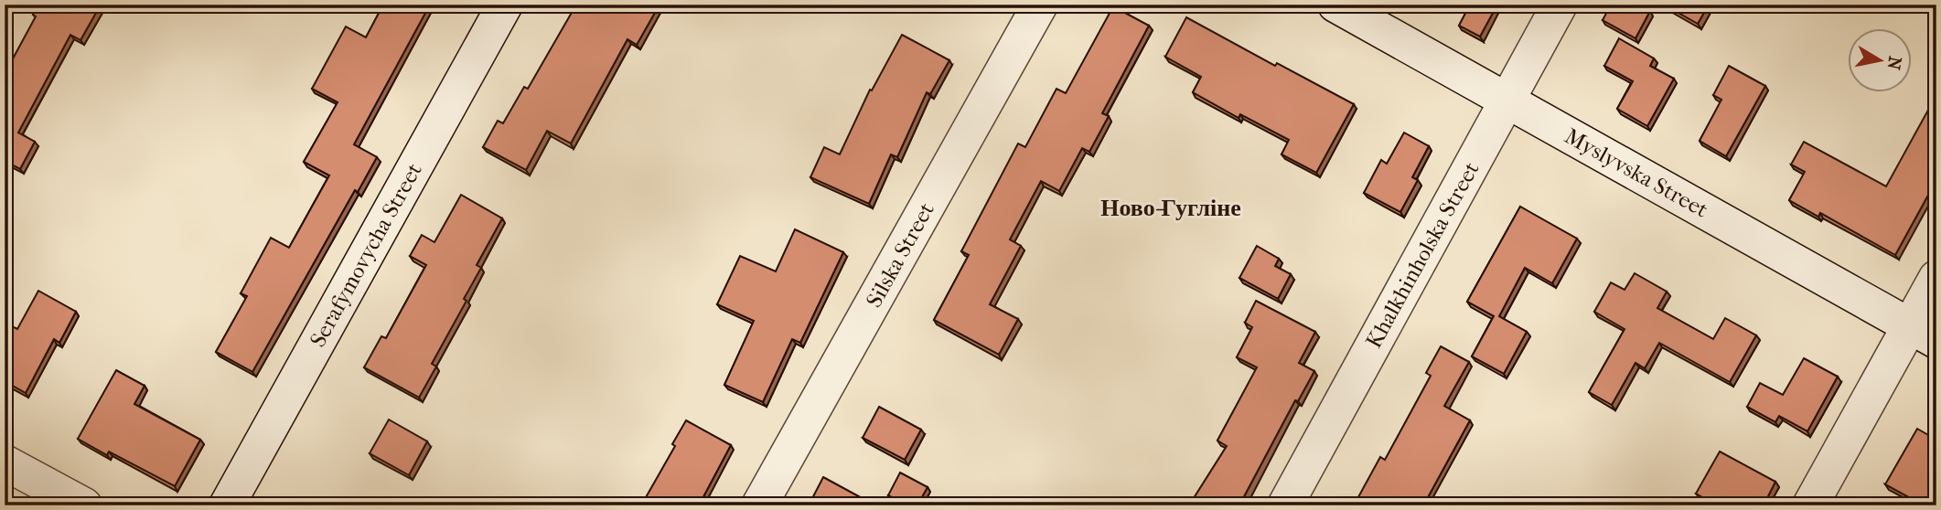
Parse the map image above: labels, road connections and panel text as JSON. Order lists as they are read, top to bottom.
{
  "streets": {
    "street": [
      "Myslyvska Street",
      "Serafymovycha Street",
      "Silska Street",
      "Khalkhinholska Street"
    ]
  },
  "crossings": [
    ["Myslyvska Street", "Khalkhinholska Street"]
  ],
  "districts": ["Ново-Гугліне"],
  "north": "right"
}
